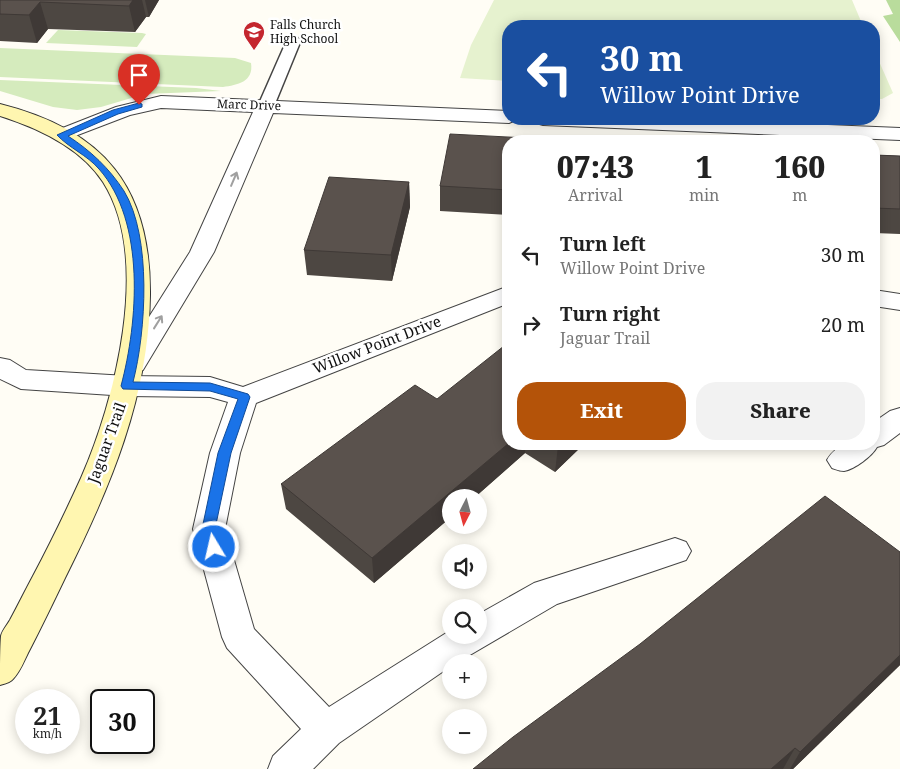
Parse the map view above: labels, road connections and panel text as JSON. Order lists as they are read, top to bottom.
{
  "streets": {
    "street": ["Marc Drive", "Willow Point Drive", "Jaguar Trail"]
  },
  "crossings": [
    ["Marc Drive", "Jaguar Trail"]
  ],
  "places": {
    "school or university": ["Falls Church High School"]
  },
  "north": "bottom",
  "page": {
    "turn": ["30 m", "Willow Point Drive"],
    "eta": [
      "07:43",
      "Arrival",
      "1",
      "min",
      "160",
      "m"
    ],
    "list": [
      {
        "name": "Turn left",
        "note": "Willow Point Drive",
        "value": "30 m"
      },
      {
        "name": "Turn right",
        "note": "Jaguar Trail",
        "value": "20 m"
      }
    ],
    "buttons": ["Exit", "Share"],
    "map_buttons": ["+", "−"],
    "speed": "21 km/h",
    "limit": "30"
  }
}
